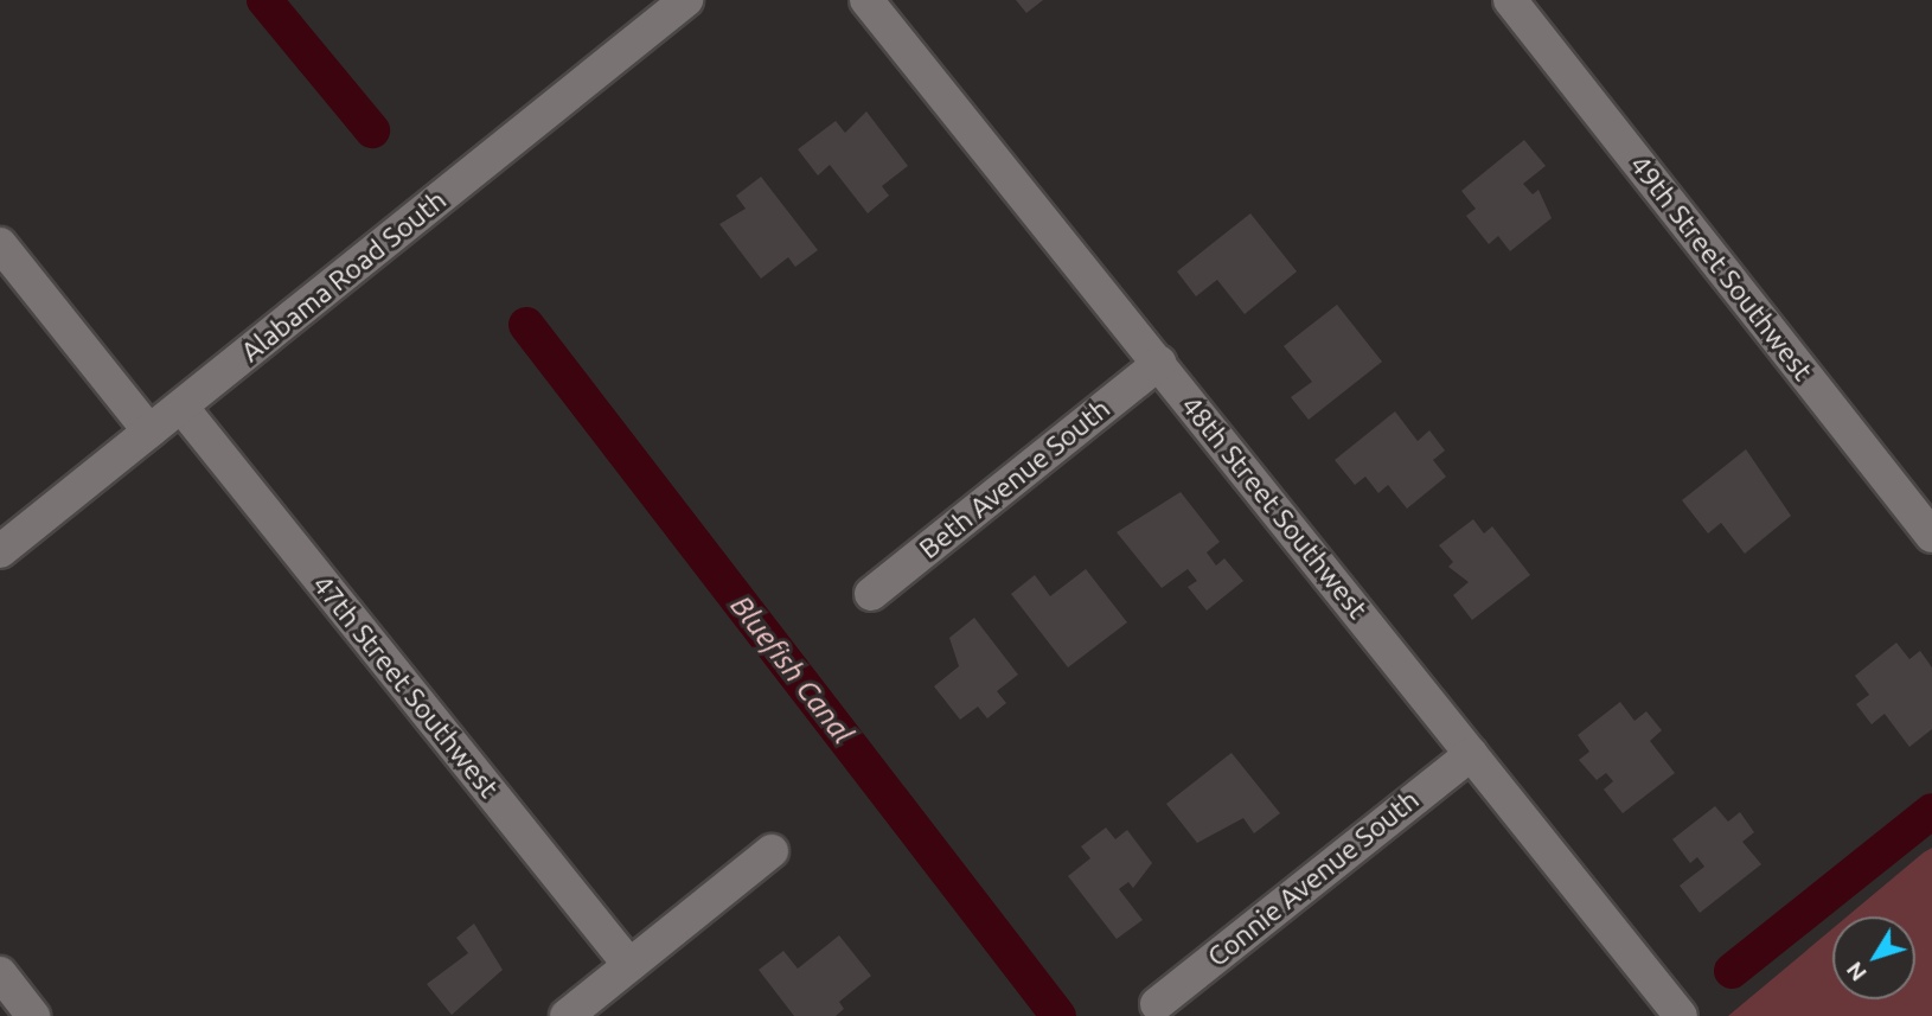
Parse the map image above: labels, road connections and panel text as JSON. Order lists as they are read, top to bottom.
{
  "streets": {
    "street": [
      "49th Street Southwest",
      "Alabama Road South",
      "Beth Avenue South",
      "48th Street Southwest",
      "47th Street Southwest",
      "Connie Avenue South"
    ]
  },
  "crossings": [
    ["Alabama Road South", "47th Street Southwest"],
    ["Beth Avenue South", "48th Street Southwest"],
    ["48th Street Southwest", "Connie Avenue South"]
  ],
  "water": ["Bluefish Canal"],
  "north": "bottom left"
}
